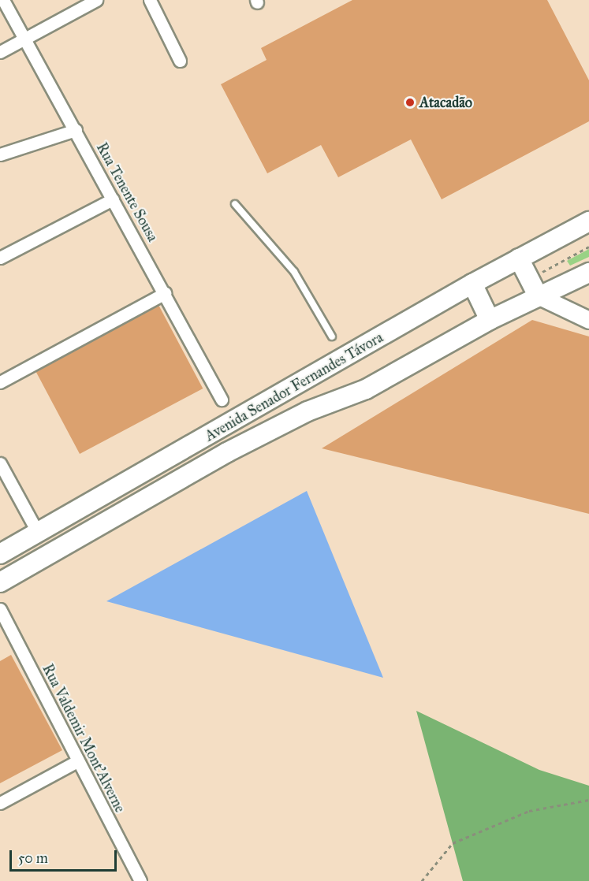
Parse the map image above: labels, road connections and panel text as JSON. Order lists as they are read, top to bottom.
{
  "streets": {
    "main road": ["Avenida Senador Fernandes Távora"],
    "street": ["Rua Tenente Sousa", "Rua Valdemir Mont'Alverne"]
  },
  "places": ["Atacadão"],
  "scale_bar": "50 m"
}
